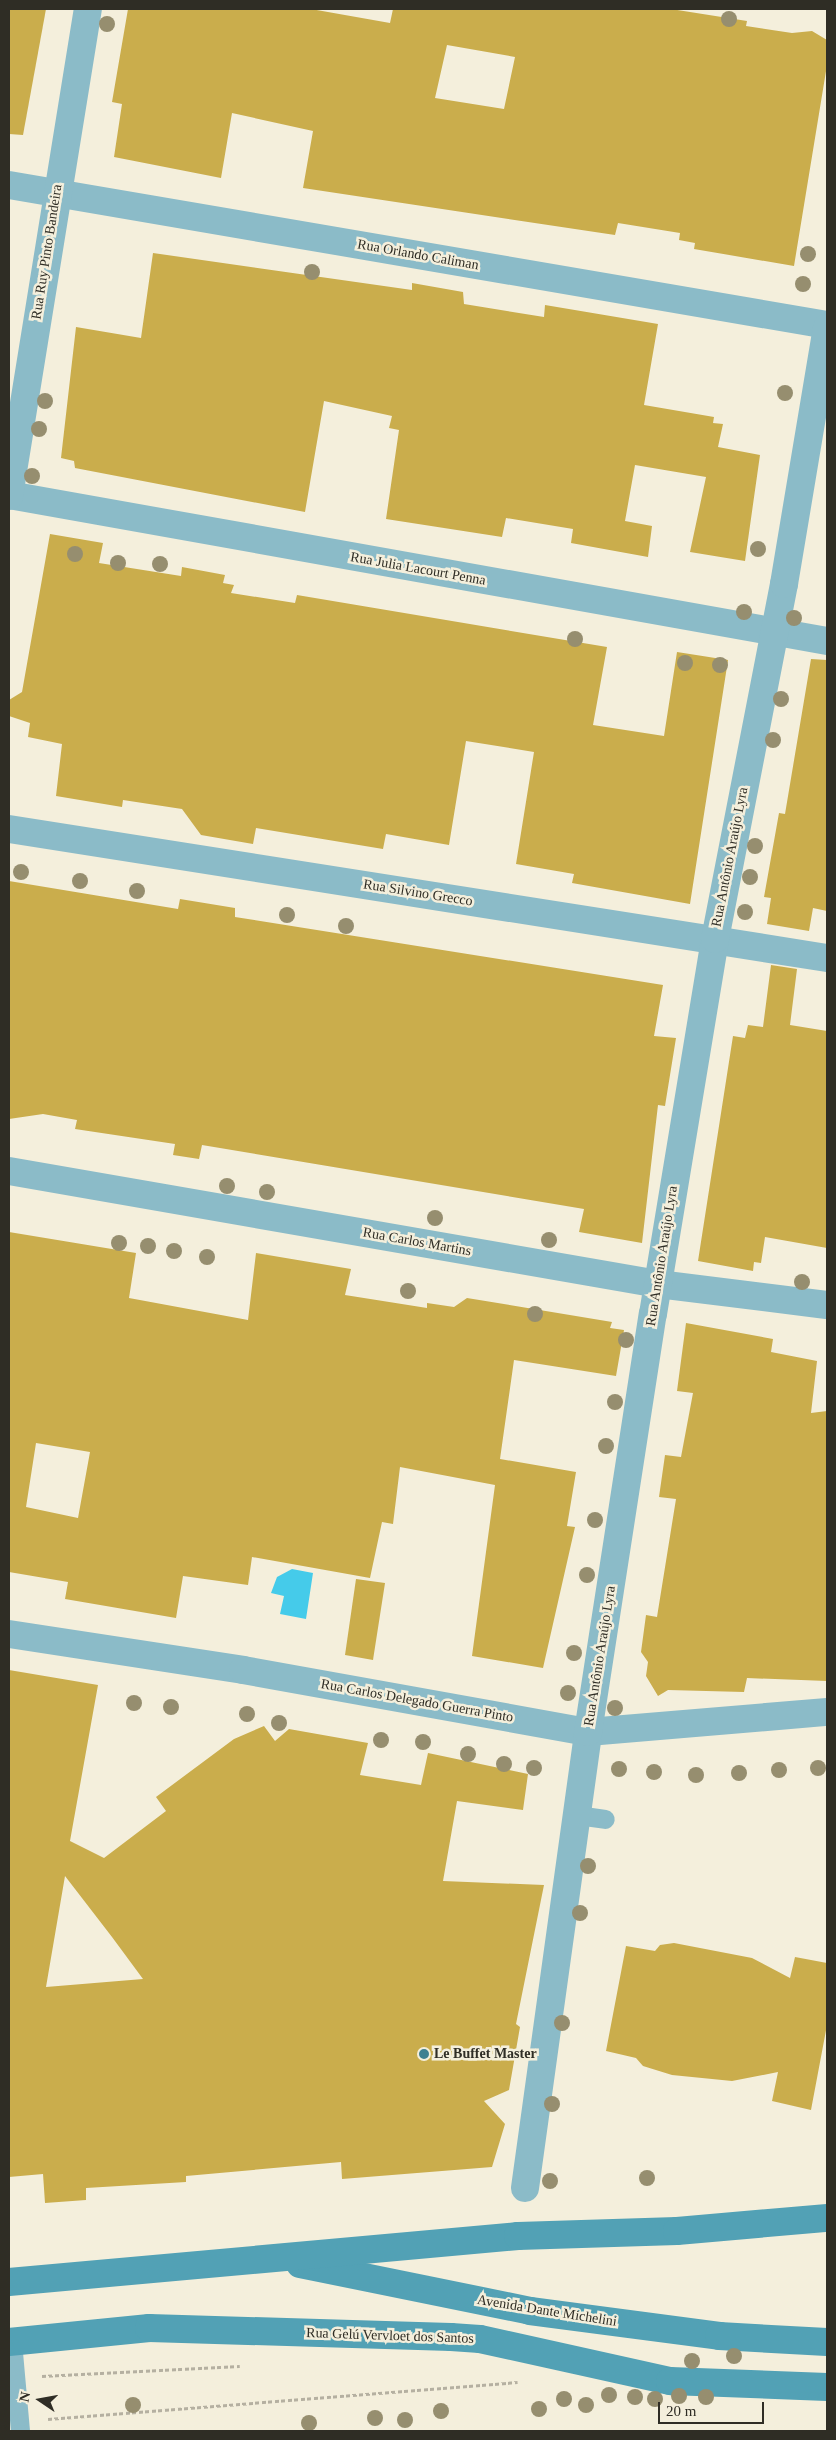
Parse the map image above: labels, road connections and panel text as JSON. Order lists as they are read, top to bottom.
{
  "streets": {
    "main road": ["Avenida Dante Michelini", "Rua Gelú Vervloet dos Santos"],
    "street": [
      "Rua Ruy Pinto Bandeira",
      "Rua Orlando Caliman",
      "Rua Julia Lacourt Penna",
      "Rua Antônio Araújo Lyra",
      "Rua Silvino Grecco",
      "Rua Carlos Martins",
      "Rua Carlos Delegado Guerra Pinto"
    ]
  },
  "crossings": [
    ["Rua Ruy Pinto Bandeira", "Rua Orlando Caliman"],
    ["Rua Ruy Pinto Bandeira", "Rua Julia Lacourt Penna"],
    ["Rua Orlando Caliman", "Rua Antônio Araújo Lyra"],
    ["Rua Julia Lacourt Penna", "Rua Antônio Araújo Lyra"],
    ["Rua Antônio Araújo Lyra", "Rua Silvino Grecco"],
    ["Rua Antônio Araújo Lyra", "Rua Carlos Martins"],
    ["Rua Antônio Araújo Lyra", "Rua Carlos Delegado Guerra Pinto"]
  ],
  "places": ["Le Buffet Master"],
  "scale_bar": "20 m",
  "north": "left"
}
